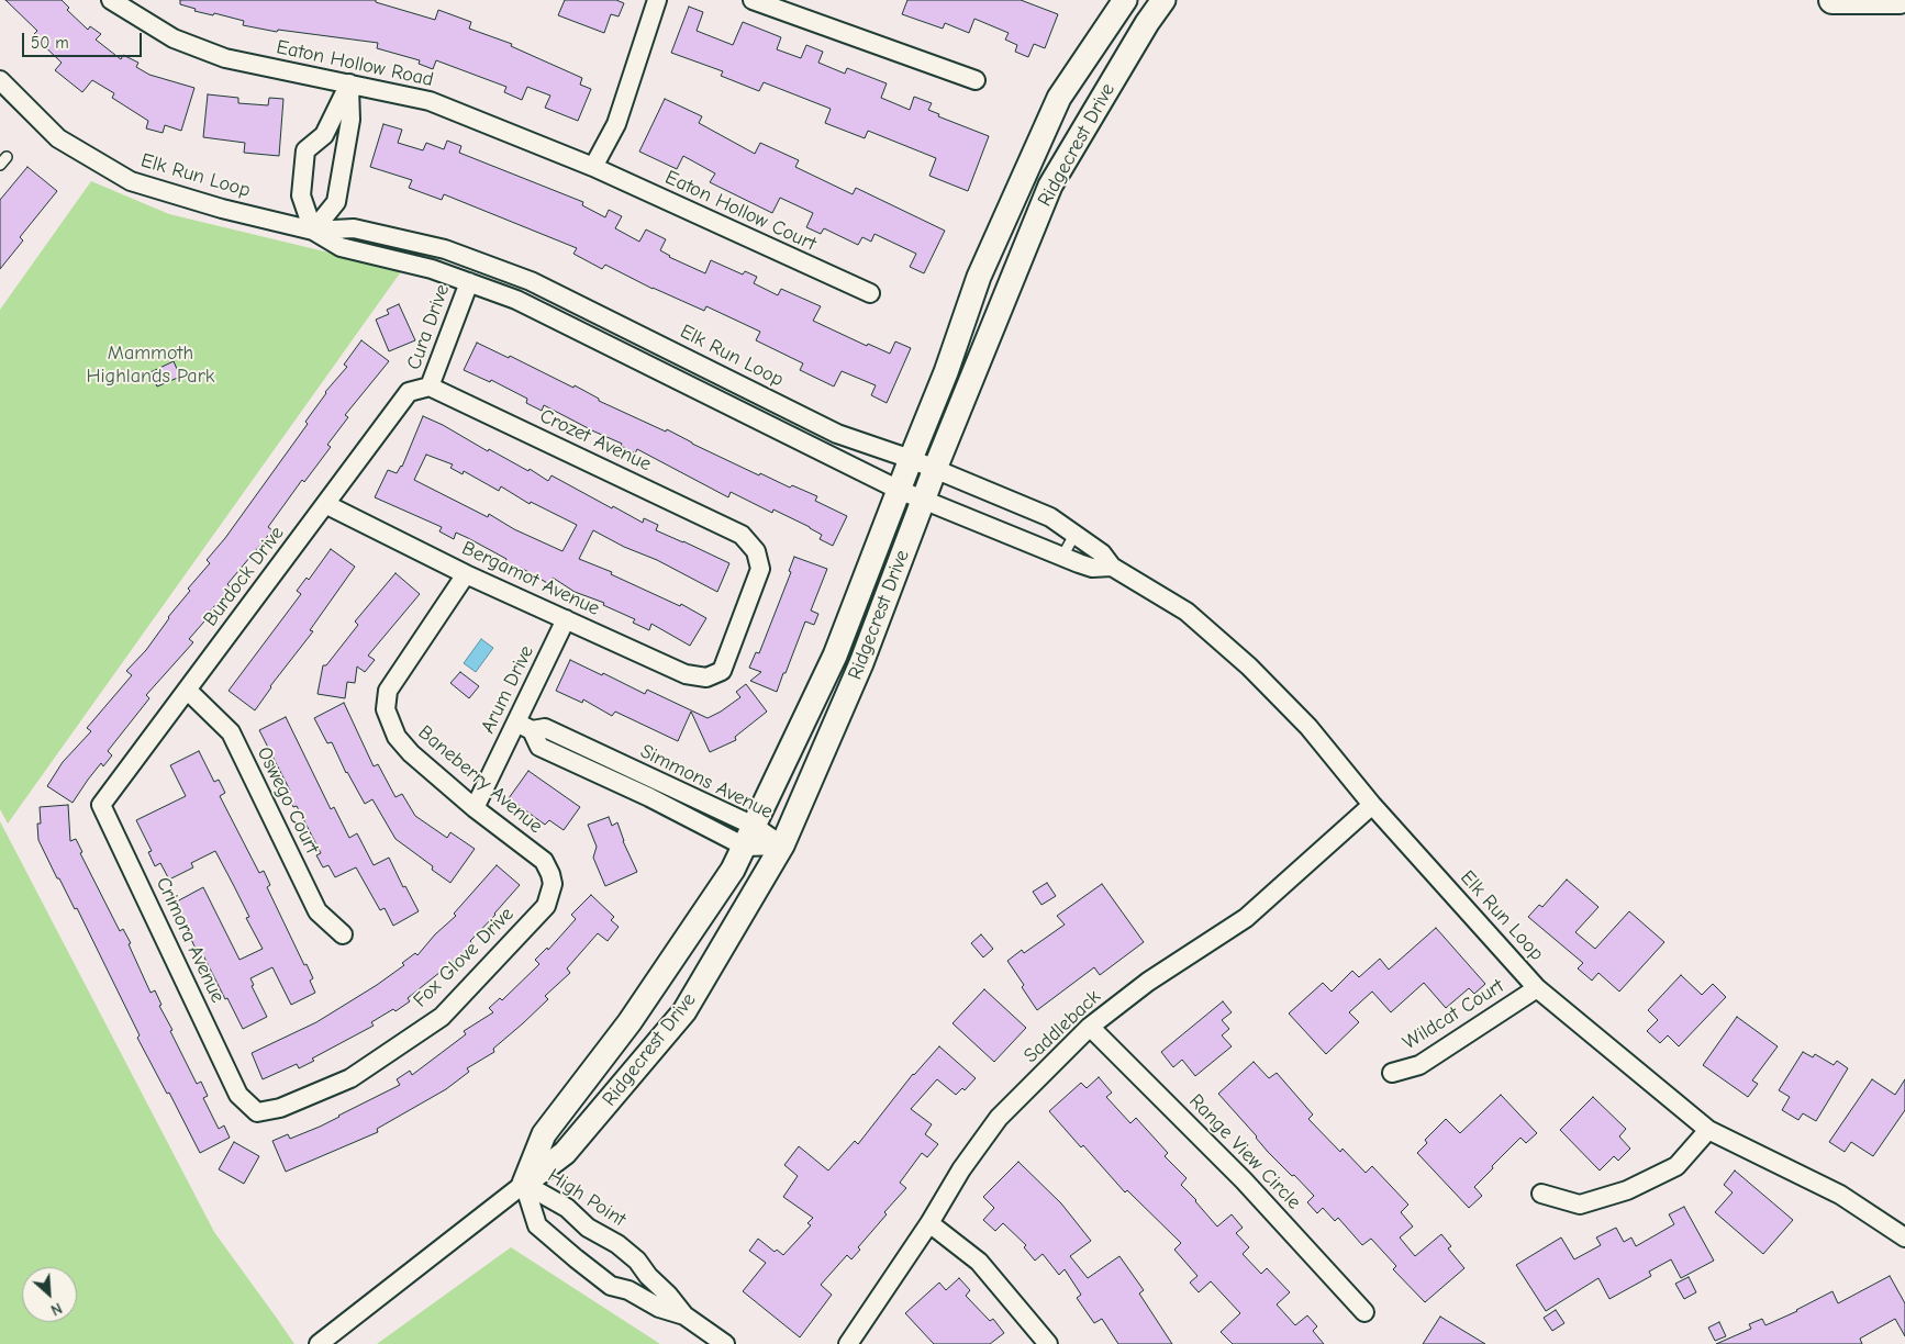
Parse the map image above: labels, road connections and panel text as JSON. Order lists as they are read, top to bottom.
{
  "streets": {
    "street": [
      "Eaton Hollow Road",
      "Ridgecrest Drive",
      "Elk Run Loop",
      "Eaton Hollow Court",
      "Cura Drive",
      "Crozet Avenue",
      "Burdock Drive",
      "Bergamot Avenue",
      "Arum Drive",
      "Baneberry Avenue",
      "Simmons Avenue",
      "Oswego Court",
      "Crimora Avenue",
      "Fox Glove Drive",
      "Wildcat Court",
      "Saddleback",
      "Range View Circle",
      "High Point"
    ]
  },
  "crossings": [
    ["Eaton Hollow Road", "Eaton Hollow Court"],
    ["Ridgecrest Drive", "Elk Run Loop"],
    ["Ridgecrest Drive", "Simmons Avenue"],
    ["Ridgecrest Drive", "High Point"],
    ["Elk Run Loop", "Cura Drive"],
    ["Elk Run Loop", "Wildcat Court"],
    ["Elk Run Loop", "Saddleback"],
    ["Cura Drive", "Crozet Avenue"],
    ["Cura Drive", "Burdock Drive"],
    ["Crozet Avenue", "Burdock Drive"],
    ["Crozet Avenue", "Bergamot Avenue"],
    ["Burdock Drive", "Bergamot Avenue"],
    ["Burdock Drive", "Oswego Court"],
    ["Burdock Drive", "Crimora Avenue"],
    ["Bergamot Avenue", "Arum Drive"],
    ["Bergamot Avenue", "Baneberry Avenue"],
    ["Arum Drive", "Baneberry Avenue"],
    ["Arum Drive", "Simmons Avenue"],
    ["Baneberry Avenue", "Fox Glove Drive"],
    ["Crimora Avenue", "Fox Glove Drive"],
    ["Saddleback", "Range View Circle"]
  ],
  "parks": ["Mammoth Highlands Park"],
  "scale_bar": "50 m",
  "north": "bottom right"
}
